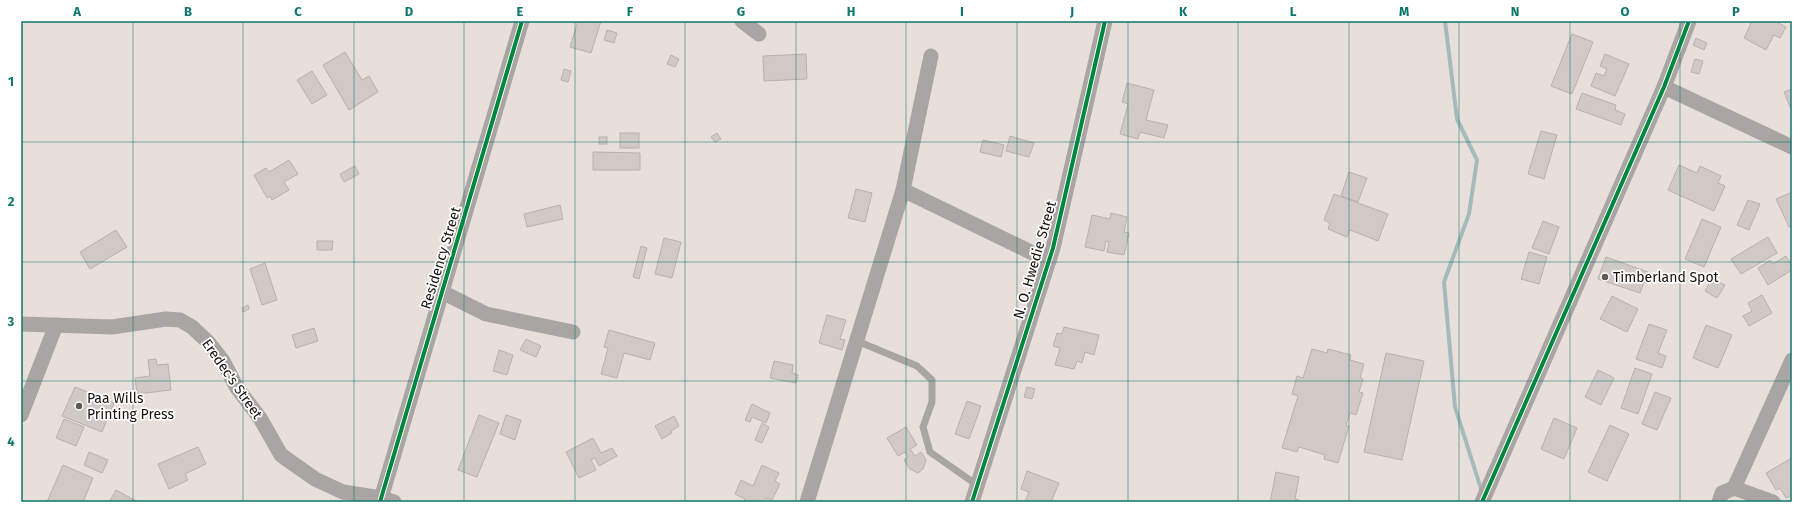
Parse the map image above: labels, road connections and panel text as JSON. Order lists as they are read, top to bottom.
{
  "streets": {
    "street": ["Residency Street", "N. O. Hwedie Street", "Eredec's Street"]
  },
  "crossings": [
    ["Residency Street", "Eredec's Street"]
  ],
  "places": ["Timberland Spot", "Paa Wills Printing Press"],
  "grid": {
    "columns": [
      "A",
      "B",
      "C",
      "D",
      "E",
      "F",
      "G",
      "H",
      "I",
      "J",
      "K",
      "L",
      "M",
      "N",
      "O",
      "P"
    ],
    "rows": [
      "1",
      "2",
      "3",
      "4"
    ]
  }
}
